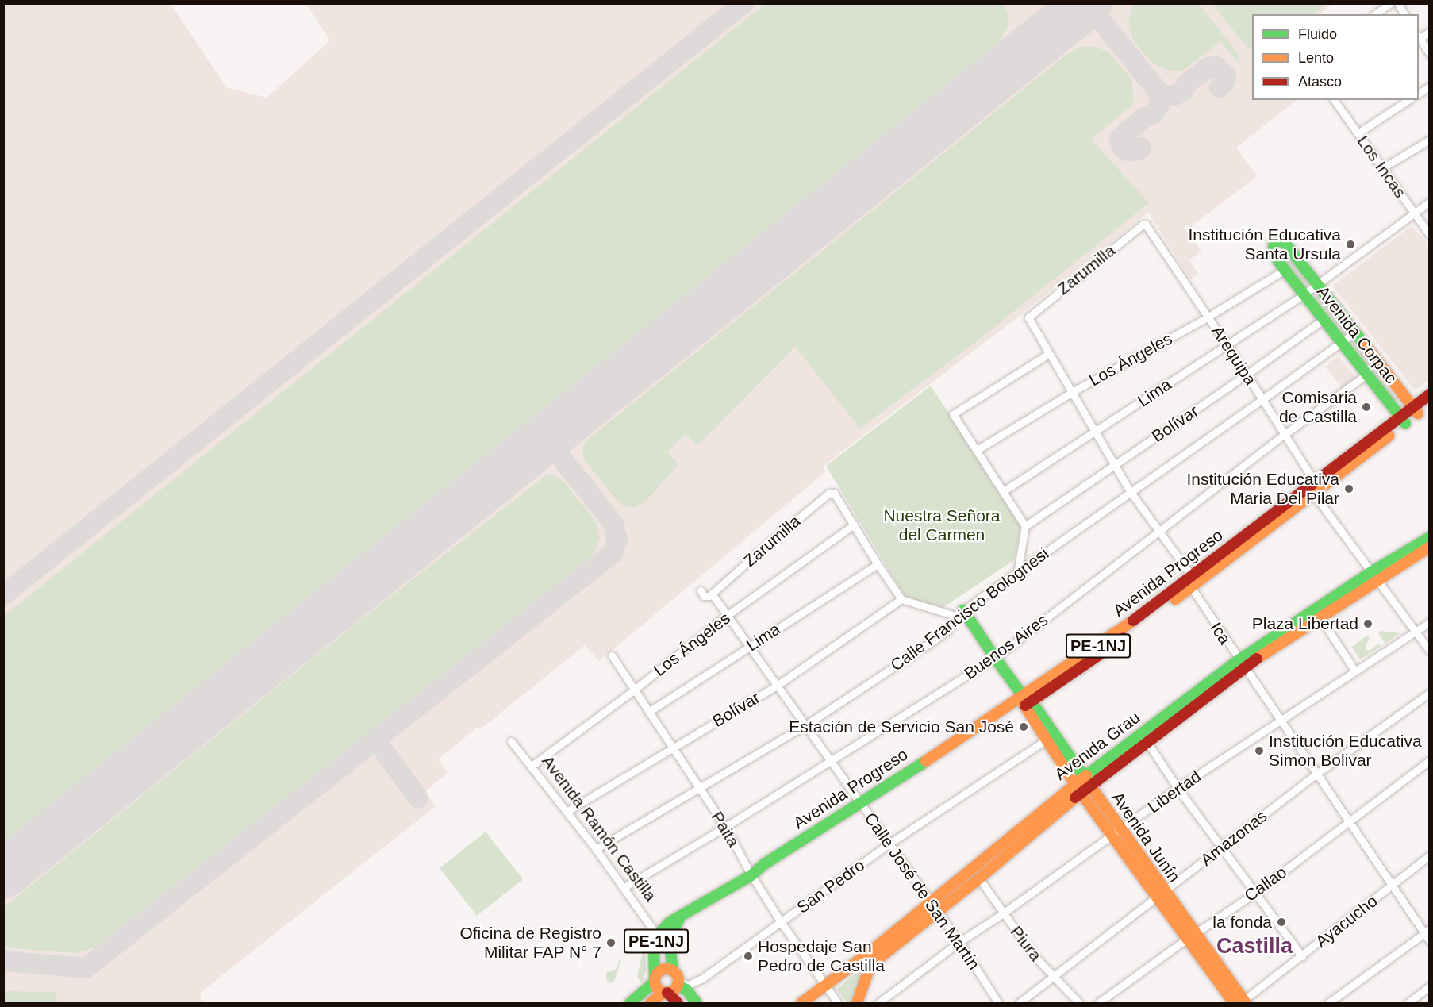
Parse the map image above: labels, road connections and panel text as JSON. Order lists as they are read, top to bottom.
{
  "streets": {
    "street": [
      "Los Incas",
      "Zarumilla",
      "Avenida Corpac",
      "Arequipa",
      "Los Ángeles",
      "Lima",
      "Bolívar",
      "Avenida Progreso",
      "Calle Francisco Bolognesi",
      "Ica",
      "PE-1NJ",
      "Buenos Aires",
      "Avenida Grau",
      "Libertad",
      "Avenida Ramón Castilla",
      "Paita",
      "Avenida Junín",
      "Amazonas",
      "Callao",
      "San Pedro",
      "Calle José de San Martín",
      "Ayacucho",
      "Piura"
    ]
  },
  "crossings": [
    ["Los Incas", "Lima"],
    ["Zarumilla", "Arequipa"],
    ["Zarumilla", "Los Ángeles"],
    ["Zarumilla", "Calle José de San Martín"],
    ["Avenida Corpac", "Los Ángeles"],
    ["Avenida Corpac", "Lima"],
    ["Avenida Corpac", "Bolívar"],
    ["Avenida Corpac", "Avenida Progreso"],
    ["Avenida Corpac", "Calle Francisco Bolognesi"],
    ["Avenida Corpac", "Buenos Aires"],
    ["Arequipa", "Los Ángeles"],
    ["Arequipa", "Lima"],
    ["Arequipa", "Bolívar"],
    ["Arequipa", "Avenida Progreso"],
    ["Arequipa", "Calle Francisco Bolognesi"],
    ["Arequipa", "Buenos Aires"],
    ["Arequipa", "Avenida Grau"],
    ["Arequipa", "Libertad"],
    ["Los Ángeles", "Avenida Ramón Castilla"],
    ["Los Ángeles", "Paita"],
    ["Los Ángeles", "Calle José de San Martín"],
    ["Lima", "Paita"],
    ["Lima", "Calle José de San Martín"],
    ["Bolívar", "Avenida Ramón Castilla"],
    ["Bolívar", "Paita"],
    ["Bolívar", "Calle José de San Martín"],
    ["Avenida Progreso", "Ica"],
    ["Avenida Progreso", "PE-1NJ"],
    ["Avenida Progreso", "Avenida Ramón Castilla"],
    ["Avenida Progreso", "Paita"],
    ["Avenida Progreso", "Avenida Junín"],
    ["Avenida Progreso", "Calle José de San Martín"],
    ["Calle Francisco Bolognesi", "Avenida Ramón Castilla"],
    ["Calle Francisco Bolognesi", "Paita"],
    ["Calle Francisco Bolognesi", "Avenida Junín"],
    ["Calle Francisco Bolognesi", "Calle José de San Martín"],
    ["Ica", "Avenida Grau"],
    ["Ica", "Libertad"],
    ["Ica", "Amazonas"],
    ["Ica", "Callao"],
    ["Ica", "Ayacucho"],
    ["PE-1NJ", "Avenida Ramón Castilla"],
    ["PE-1NJ", "San Pedro"],
    ["Buenos Aires", "Avenida Ramón Castilla"],
    ["Buenos Aires", "Paita"],
    ["Buenos Aires", "Avenida Junín"],
    ["Buenos Aires", "Calle José de San Martín"],
    ["Avenida Grau", "Paita"],
    ["Avenida Grau", "Avenida Junín"],
    ["Avenida Grau", "Calle José de San Martín"],
    ["Avenida Grau", "Piura"],
    ["Libertad", "Avenida Junín"],
    ["Libertad", "Calle José de San Martín"],
    ["Libertad", "Piura"],
    ["Paita", "San Pedro"],
    ["Avenida Junín", "Amazonas"],
    ["Avenida Junín", "Callao"],
    ["Avenida Junín", "San Pedro"],
    ["Avenida Junín", "Ayacucho"],
    ["Amazonas", "Piura"],
    ["San Pedro", "Calle José de San Martín"]
  ],
  "districts": ["Castilla"],
  "parks": ["Nuestra Señora del Carmen"],
  "places": [
    "Institución Educativa Santa Ursula",
    "Comisaria de Castilla",
    "Institución Educativa Maria Del Pilar",
    "Plaza Libertad",
    "Estación de Servicio San José",
    "Institución Educativa Simon Bolivar",
    "la fonda",
    "Oficina de Registro Militar FAP N° 7",
    "Hospedaje San Pedro de Castilla"
  ],
  "legend": ["Fluido", "Lento", "Atasco"]
}
